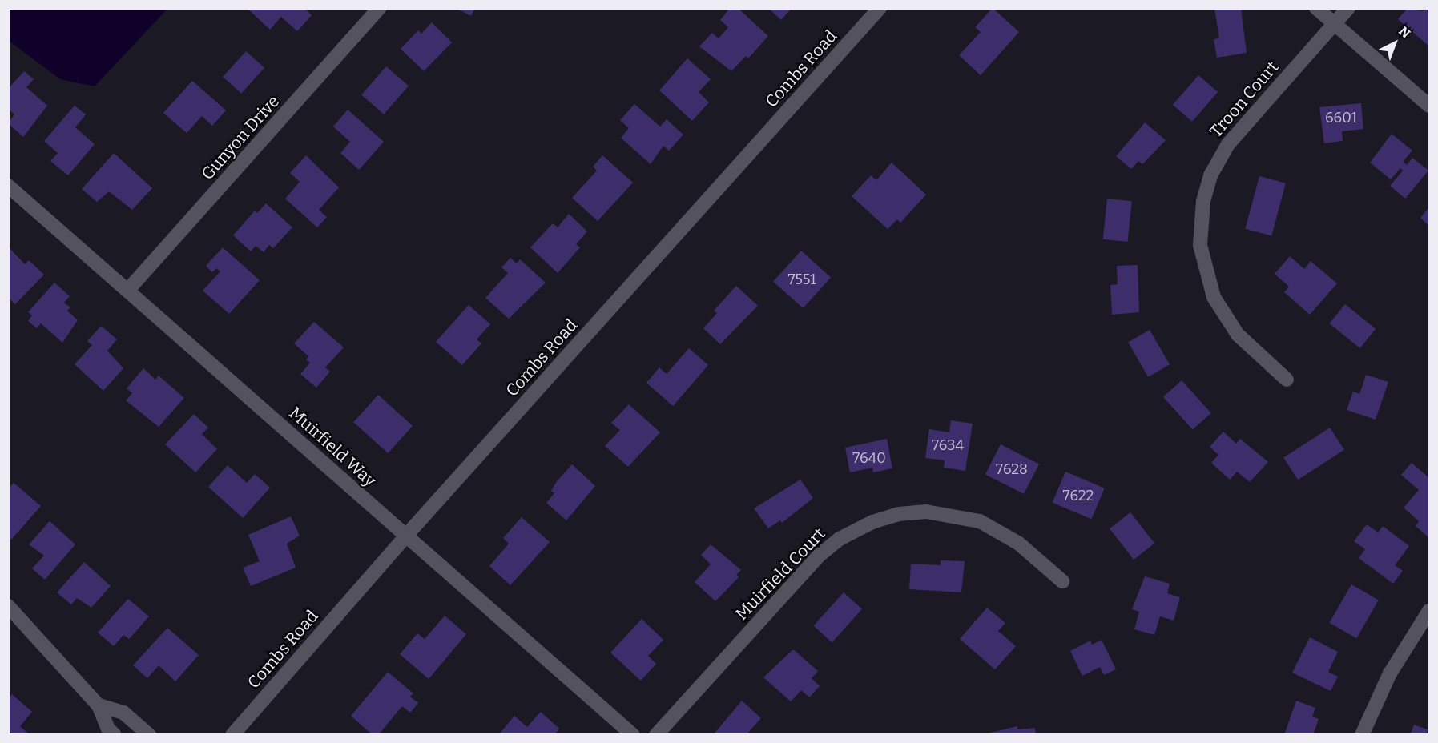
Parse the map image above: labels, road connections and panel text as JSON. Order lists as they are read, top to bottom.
{
  "streets": {
    "street": [
      "Combs Road",
      "Troon Court",
      "Gunyon Drive",
      "Muirfield Way",
      "Muirfield Court"
    ]
  },
  "crossings": [
    ["Combs Road", "Muirfield Way"],
    ["Gunyon Drive", "Muirfield Way"]
  ],
  "house_numbers": [
    "6601",
    "7551",
    "7634",
    "7640",
    "7628",
    "7622"
  ],
  "north": "top right"
}
